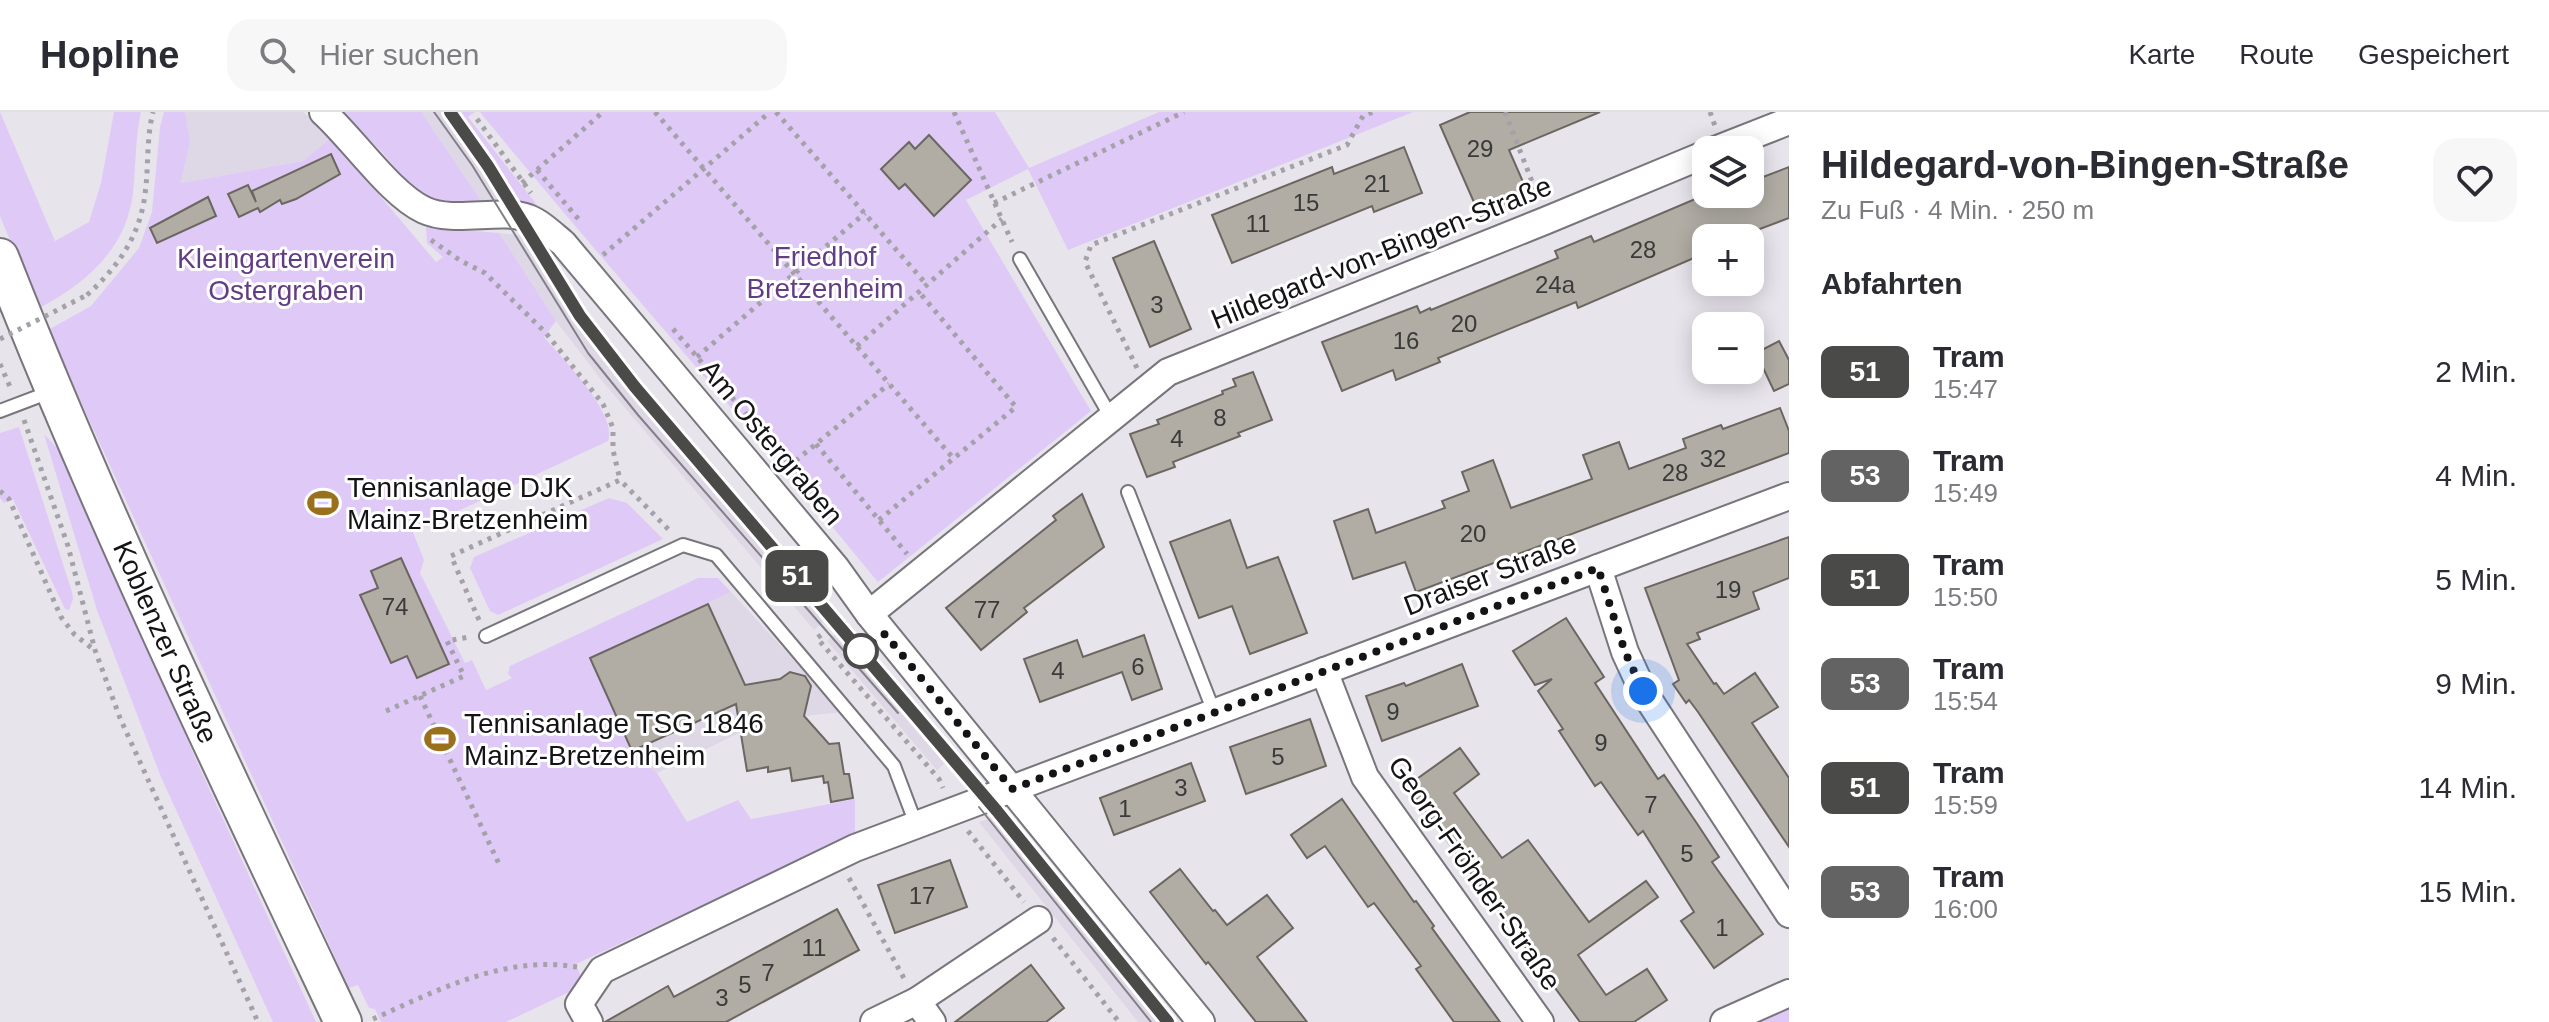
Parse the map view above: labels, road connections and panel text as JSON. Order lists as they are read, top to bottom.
{
  "streets": {
    "main road": ["Koblenzer Straße"],
    "street": [
      "Hildegard-von-Bingen-Straße",
      "Am Ostergraben",
      "Draiser Straße",
      "Georg-Fröhder-Straße"
    ]
  },
  "crossings": [
    ["Hildegard-von-Bingen-Straße", "Am Ostergraben"],
    ["Am Ostergraben", "Draiser Straße"],
    ["Draiser Straße", "Georg-Fröhder-Straße"]
  ],
  "parks": ["Friedhof Bretzenheim", "Kleingartenverein Ostergraben"],
  "places": {
    "sports": ["Tennisanlage DJK Mainz-Bretzenheim", "Tennisanlage TSG 1846 Mainz-Bretzenheim"]
  },
  "lines": ["tram line 51"],
  "house_numbers": [
    "29",
    "21",
    "15",
    "11",
    "28",
    "24a",
    "3",
    "20",
    "16",
    "8",
    "4",
    "32",
    "28",
    "20",
    "19",
    "74",
    "77",
    "6",
    "4",
    "9",
    "9",
    "5",
    "3",
    "7",
    "1",
    "5",
    "17",
    "1",
    "11",
    "7",
    "5",
    "3"
  ],
  "page": {
    "header": "Hopline",
    "search": "Hier suchen",
    "nav": ["Karte", "Route", "Gespeichert"],
    "on_map": "51",
    "heading": [
      ["Hildegard-von-Bingen-Straße", "Zu Fuß · 4 Min. · 250 m"],
      "Abfahrten"
    ],
    "map_buttons": ["+", "−"],
    "list": [
      {
        "mark": "51",
        "name": "Tram",
        "note": "15:47",
        "value": "2 Min."
      },
      {
        "mark": "53",
        "name": "Tram",
        "note": "15:49",
        "value": "4 Min."
      },
      {
        "mark": "51",
        "name": "Tram",
        "note": "15:50",
        "value": "5 Min."
      },
      {
        "mark": "53",
        "name": "Tram",
        "note": "15:54",
        "value": "9 Min."
      },
      {
        "mark": "51",
        "name": "Tram",
        "note": "15:59",
        "value": "14 Min."
      },
      {
        "mark": "53",
        "name": "Tram",
        "note": "16:00",
        "value": "15 Min."
      }
    ]
  }
}
